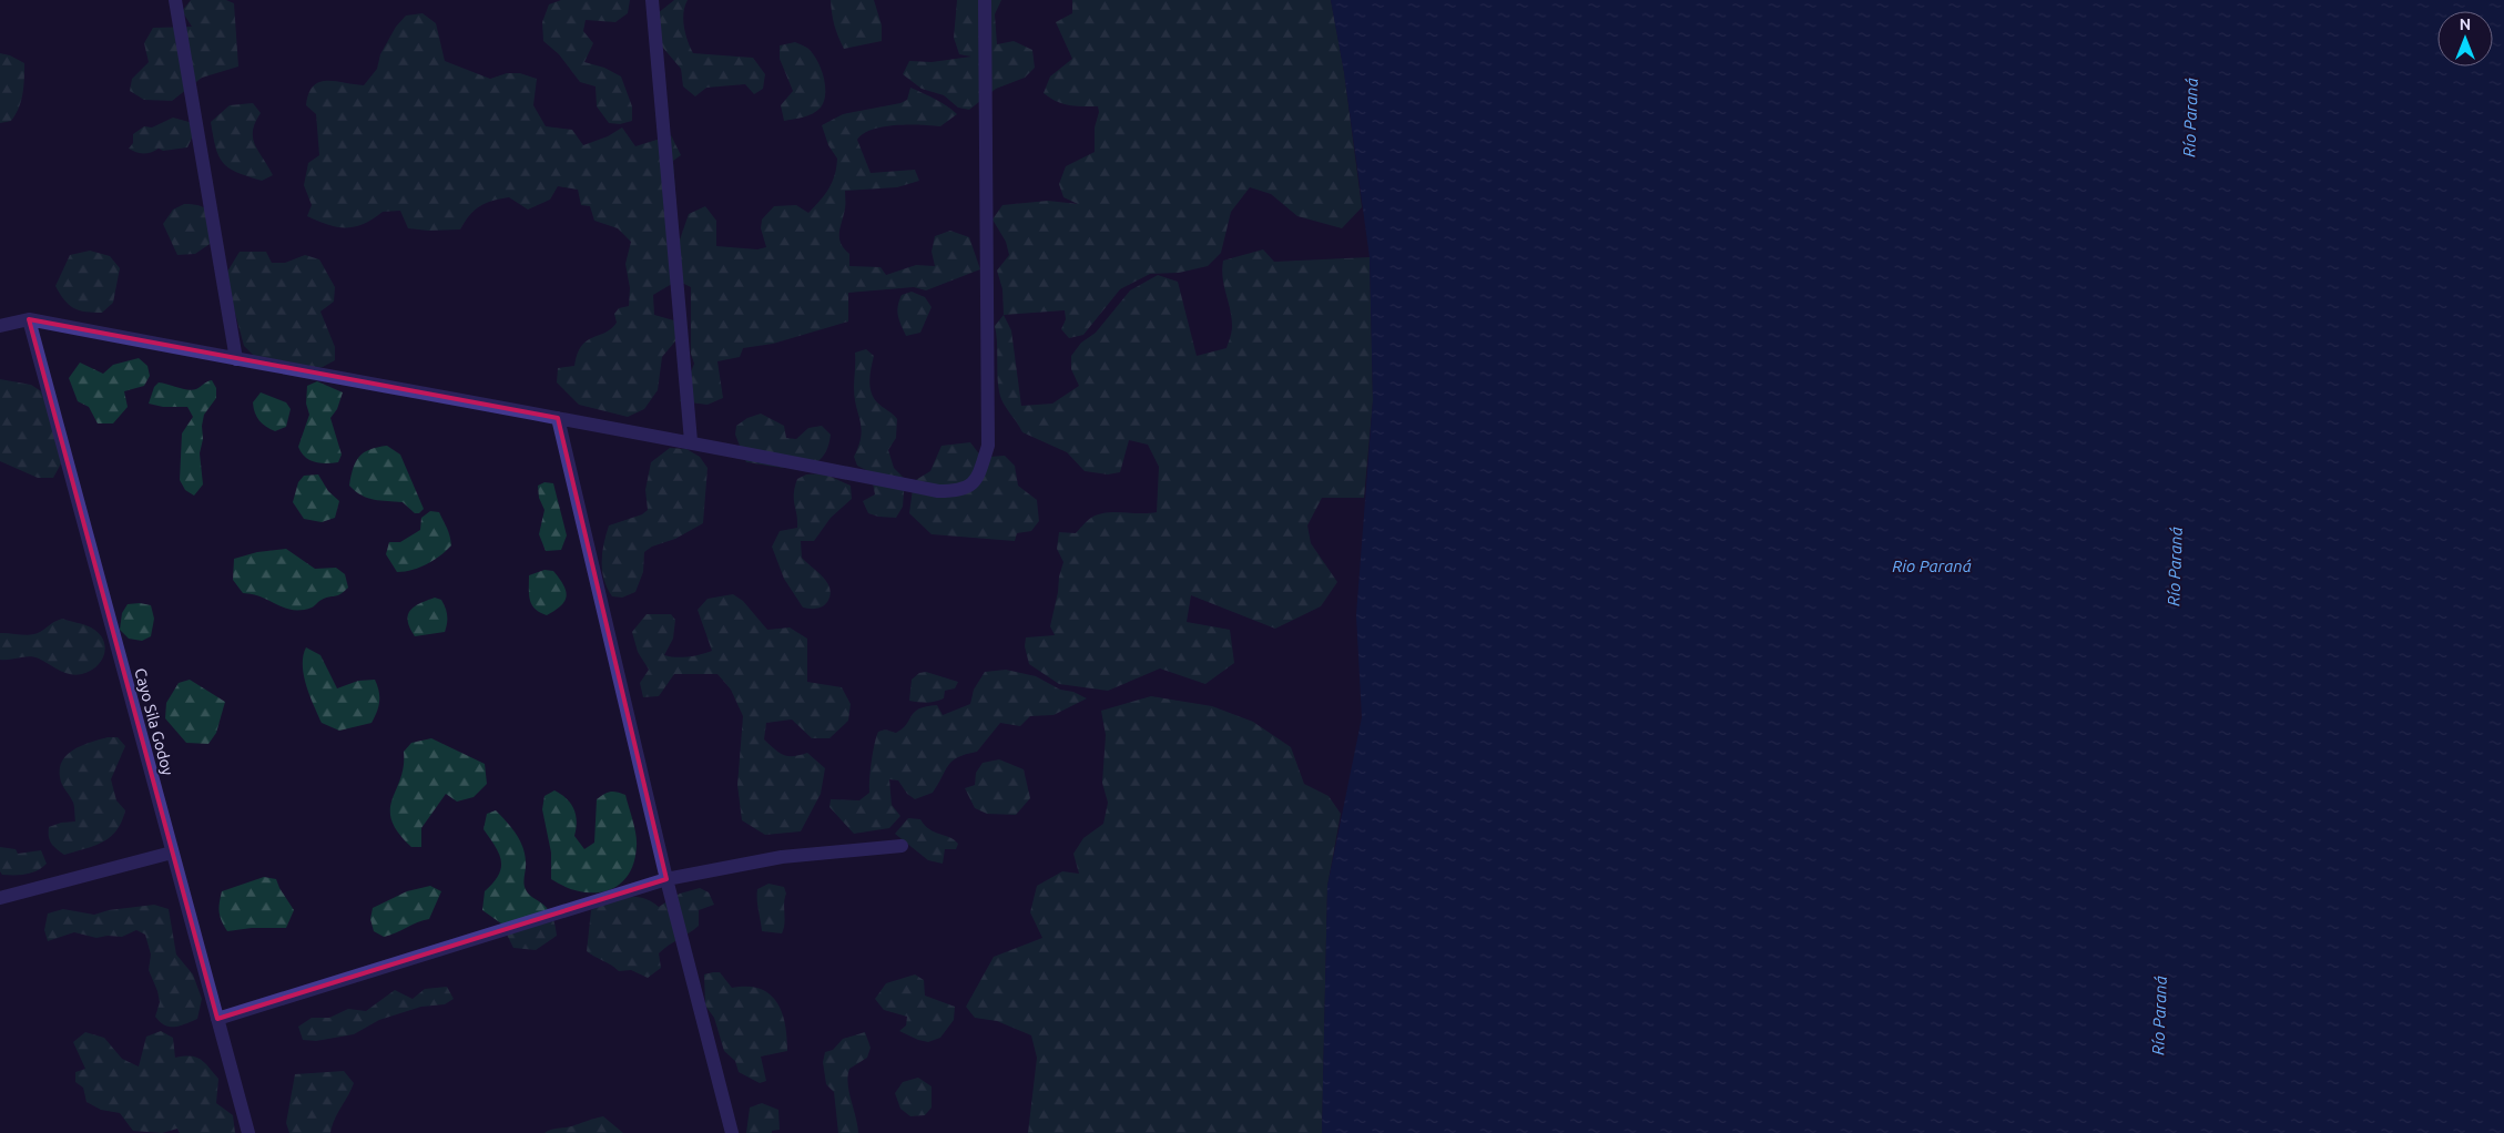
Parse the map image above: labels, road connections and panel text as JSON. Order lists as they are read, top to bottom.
{
  "streets": {
    "street": ["Cayo Sila Godoy"]
  },
  "water": ["Río Paraná", "Rio Paraná"],
  "north": "top"
}
